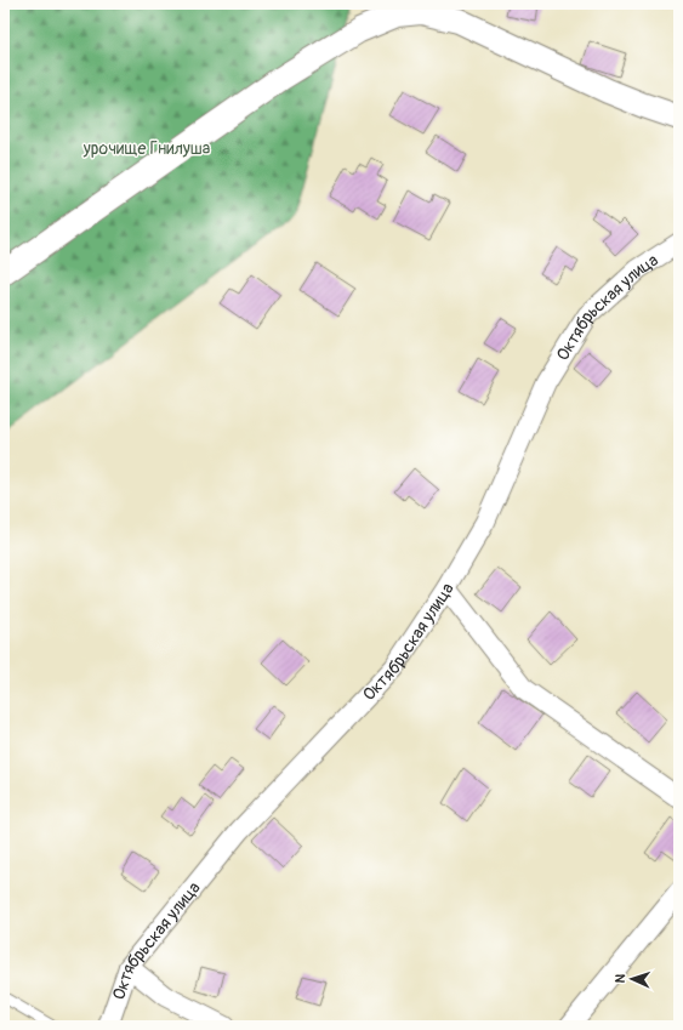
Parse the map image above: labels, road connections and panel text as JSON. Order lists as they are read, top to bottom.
{
  "streets": {
    "street": ["Октябрьская улица"]
  },
  "parks": ["урочище Гнилуша"],
  "north": "left"
}
